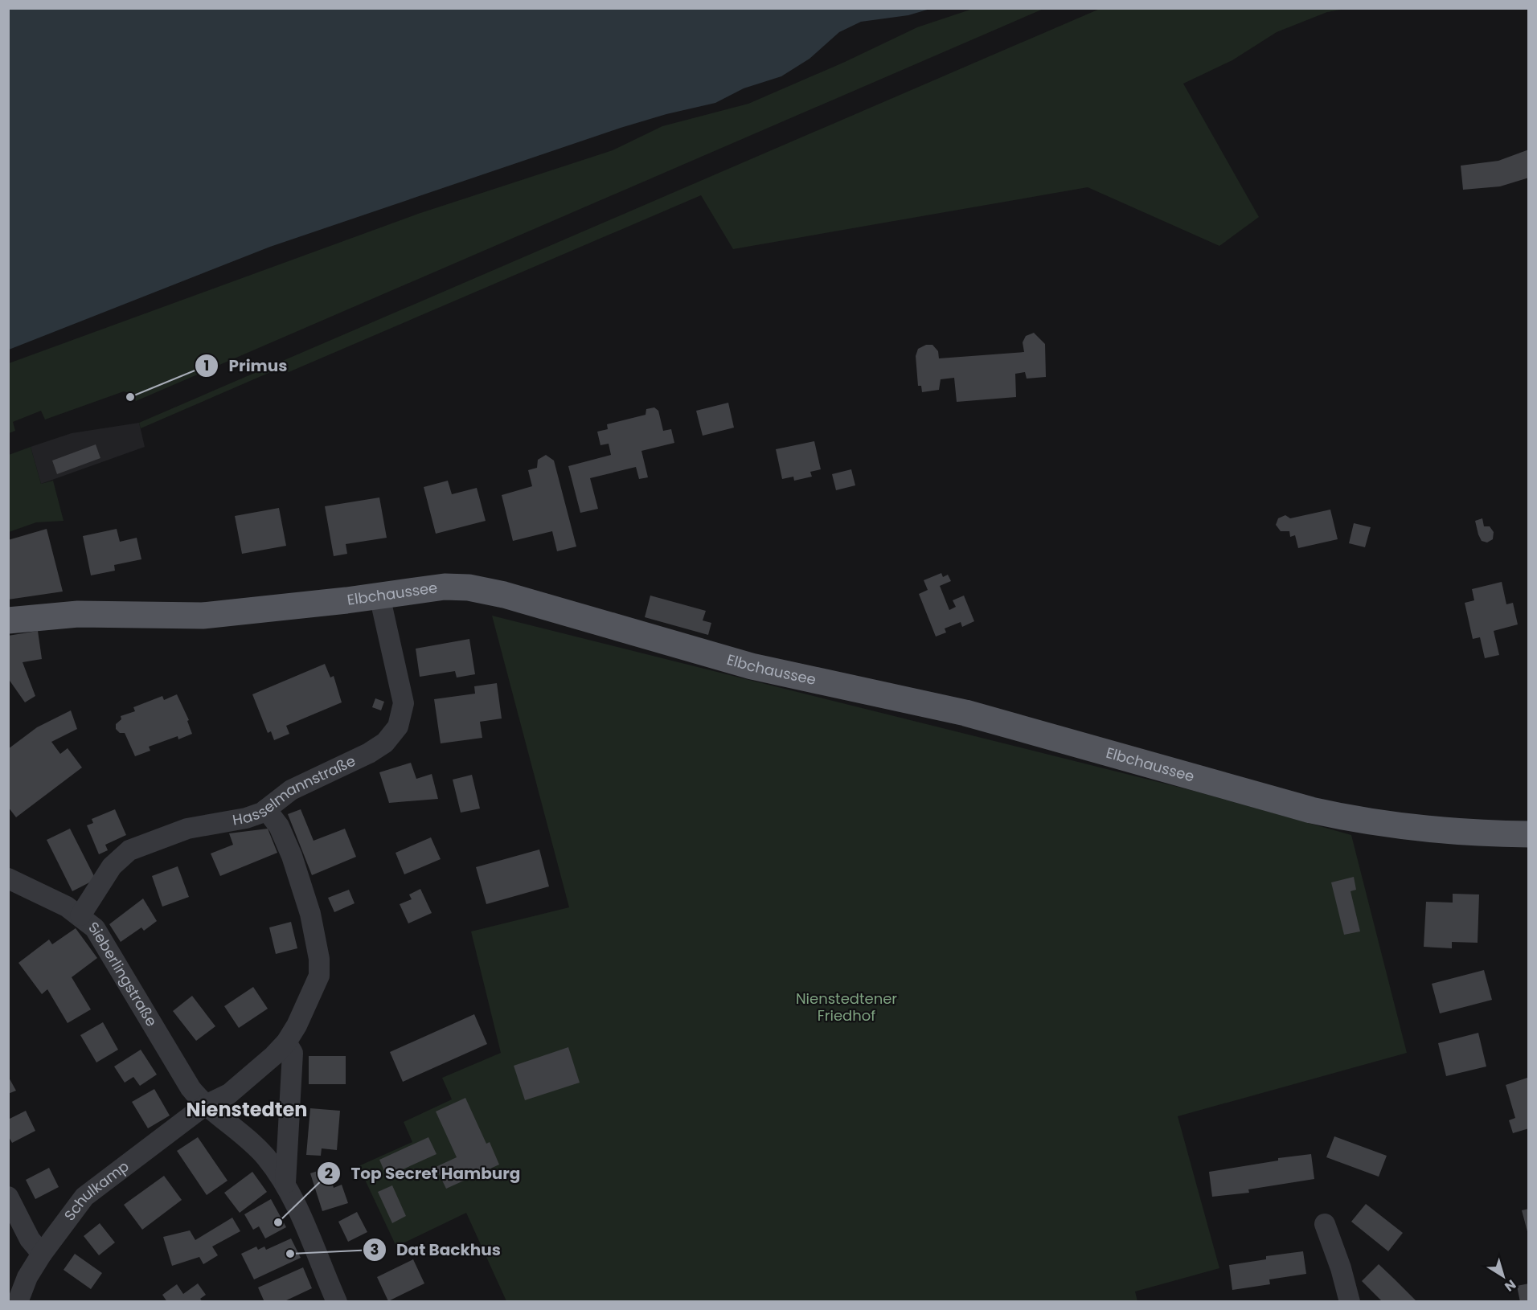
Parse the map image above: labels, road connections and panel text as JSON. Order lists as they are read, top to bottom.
{
  "streets": {
    "main road": ["Elbchaussee"],
    "street": ["Hasselmannstraße", "Sieberlingstraße", "Schulkamp"]
  },
  "crossings": [
    ["Elbchaussee", "Hasselmannstraße"],
    ["Hasselmannstraße", "Sieberlingstraße"],
    ["Sieberlingstraße", "Schulkamp"]
  ],
  "districts": ["Nienstedten"],
  "parks": ["Nienstedtener Friedhof"],
  "places": ["Primus", "Top Secret Hamburg", "Dat Backhus"],
  "north": "bottom right"
}
